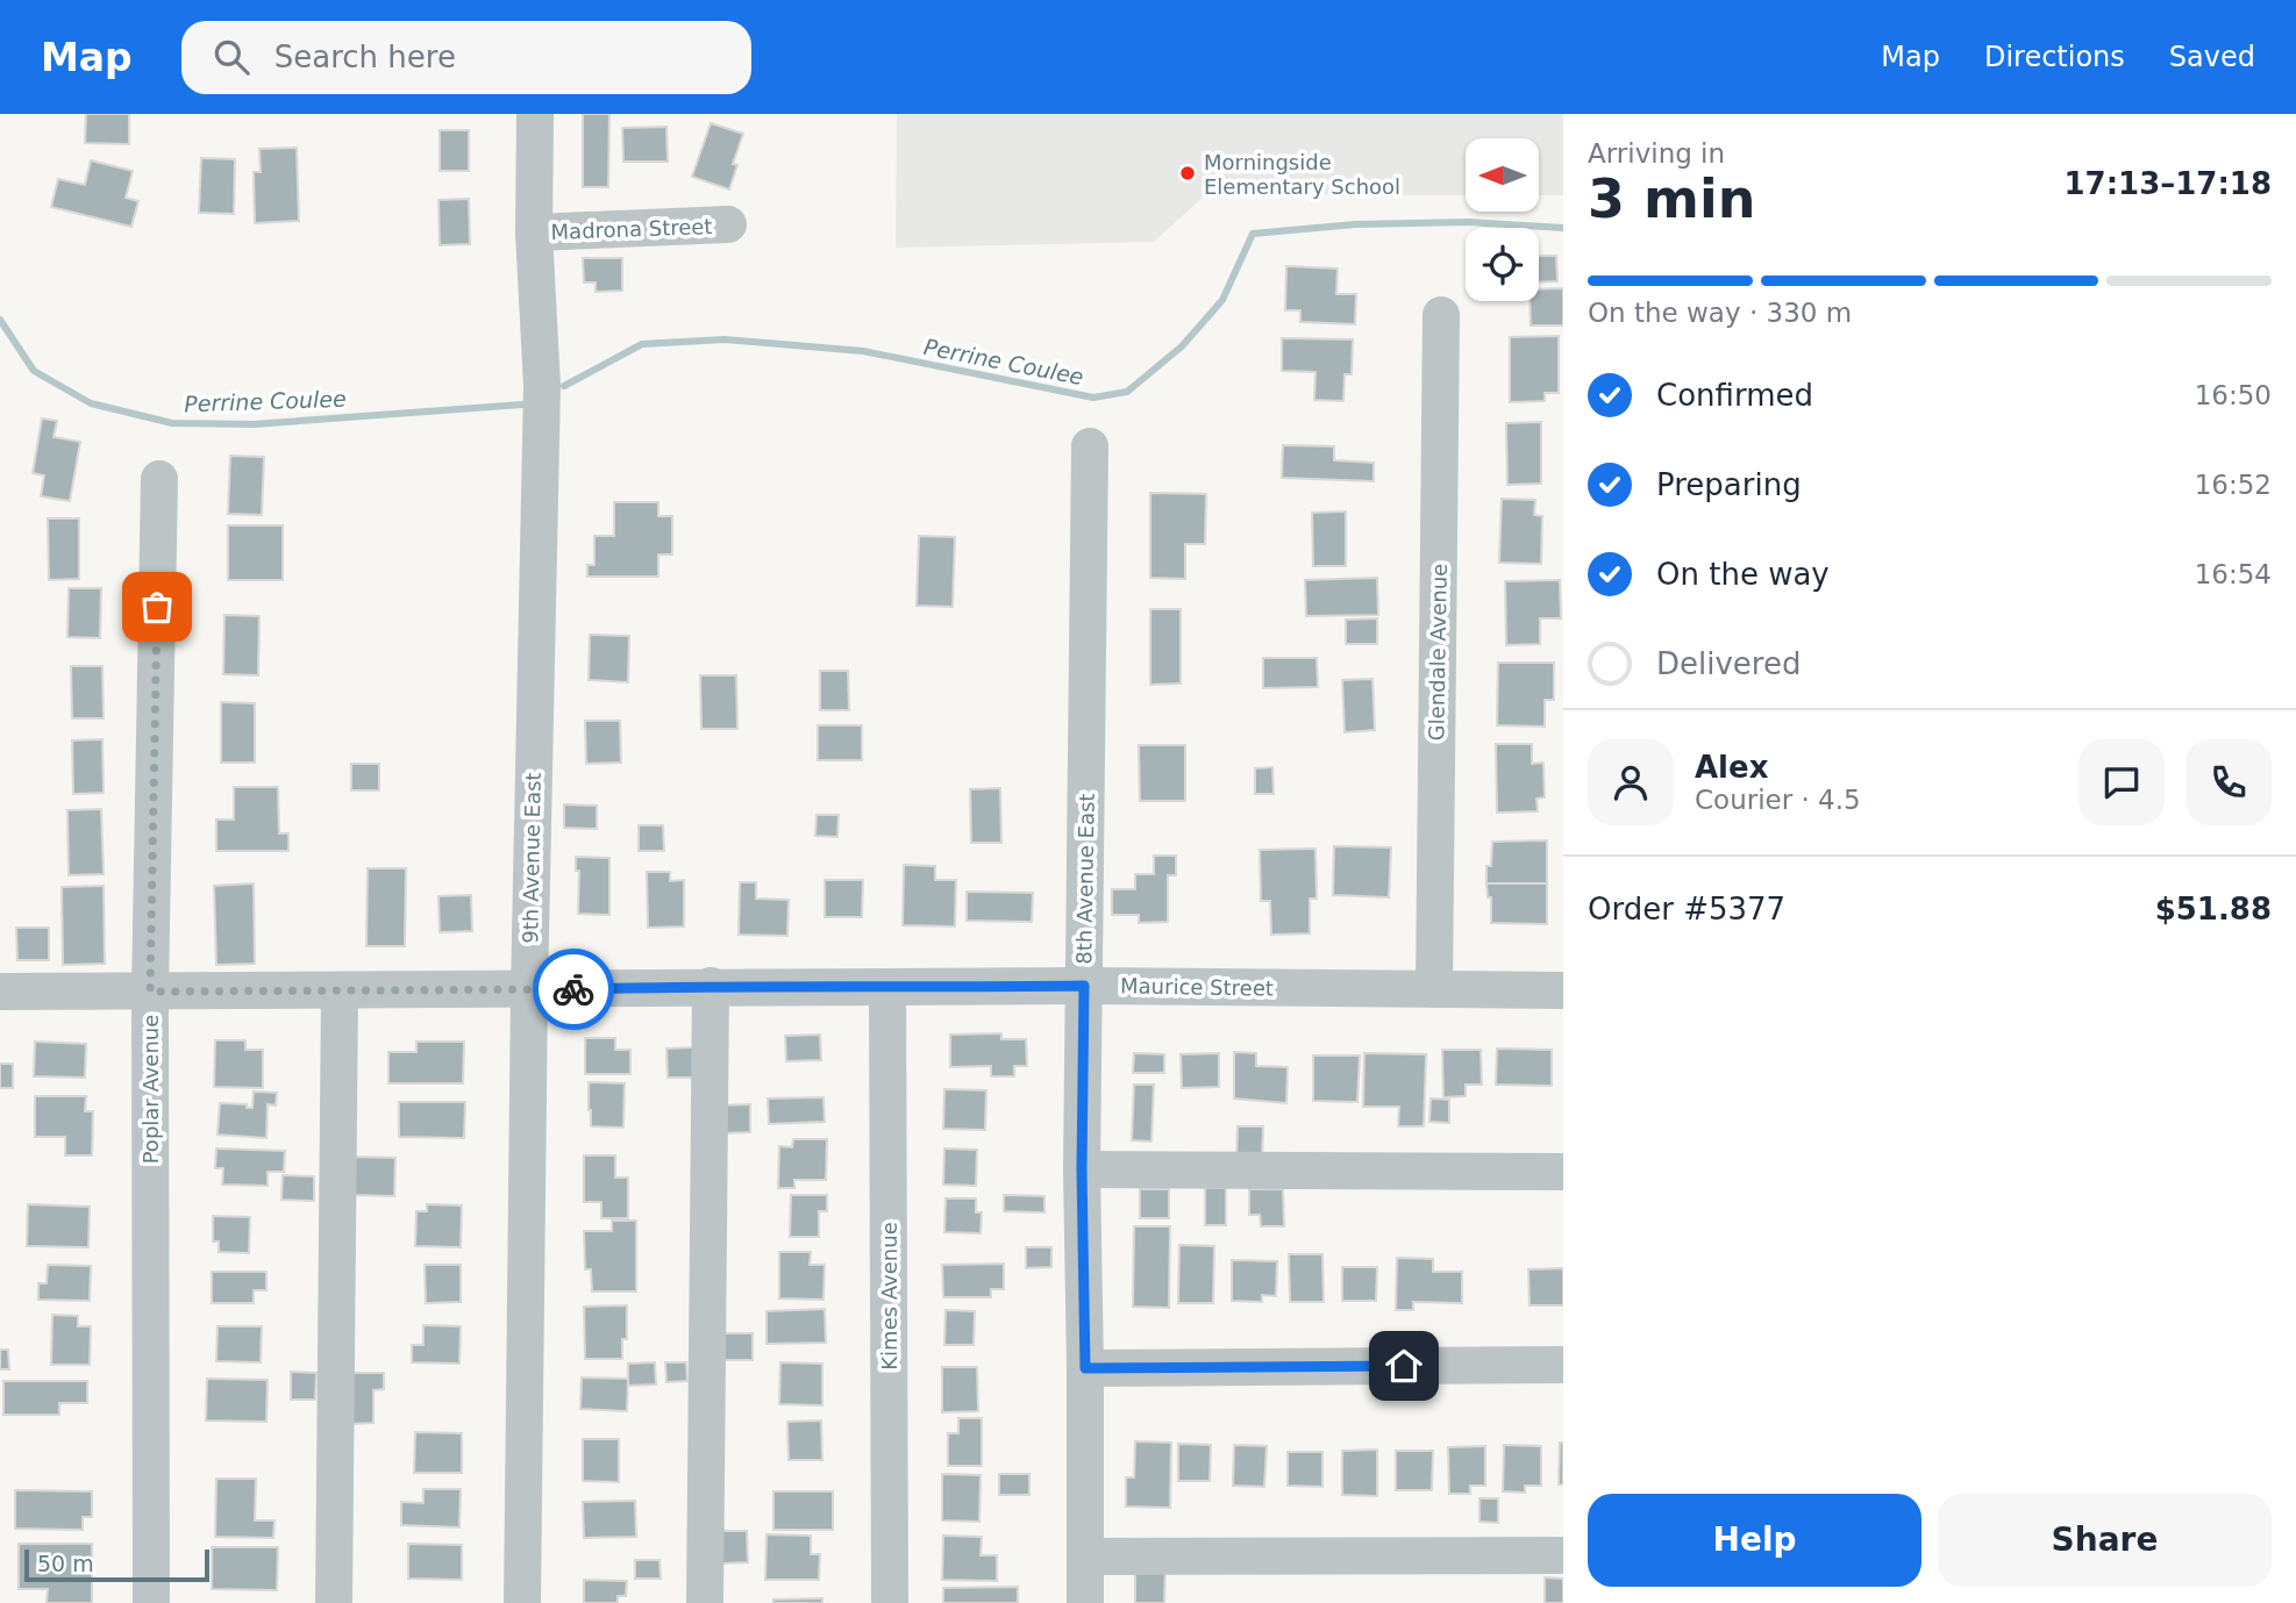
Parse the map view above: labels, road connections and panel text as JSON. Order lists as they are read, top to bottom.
{
  "streets": {
    "street": [
      "Madrona Street",
      "Glendale Avenue",
      "9th Avenue East",
      "8th Avenue East",
      "Maurice Street",
      "Poplar Avenue",
      "Kimes Avenue"
    ]
  },
  "crossings": [
    ["Madrona Street", "9th Avenue East"],
    ["Glendale Avenue", "Maurice Street"],
    ["9th Avenue East", "Maurice Street"],
    ["8th Avenue East", "Maurice Street"],
    ["Maurice Street", "Poplar Avenue"],
    ["Maurice Street", "Kimes Avenue"]
  ],
  "water": ["Perrine Coulee"],
  "places": ["Morningside Elementary School"],
  "scale_bar": "50 m",
  "north": "left",
  "page": {
    "header": "Map",
    "search": "Search here",
    "nav": ["Map", "Directions", "Saved"],
    "heading": ["3 min", "Arriving in", "17:13–17:18"],
    "panel": [
      "Alex",
      "Courier · 4.5",
      "Order #5377",
      "$51.88"
    ],
    "bar": "On the way · 330 m",
    "list": [
      ["Confirmed", "16:50"],
      ["Preparing", "16:52"],
      ["On the way", "16:54"],
      "Delivered"
    ],
    "buttons": ["Help", "Share"],
    "scale": "50 m"
  }
}
